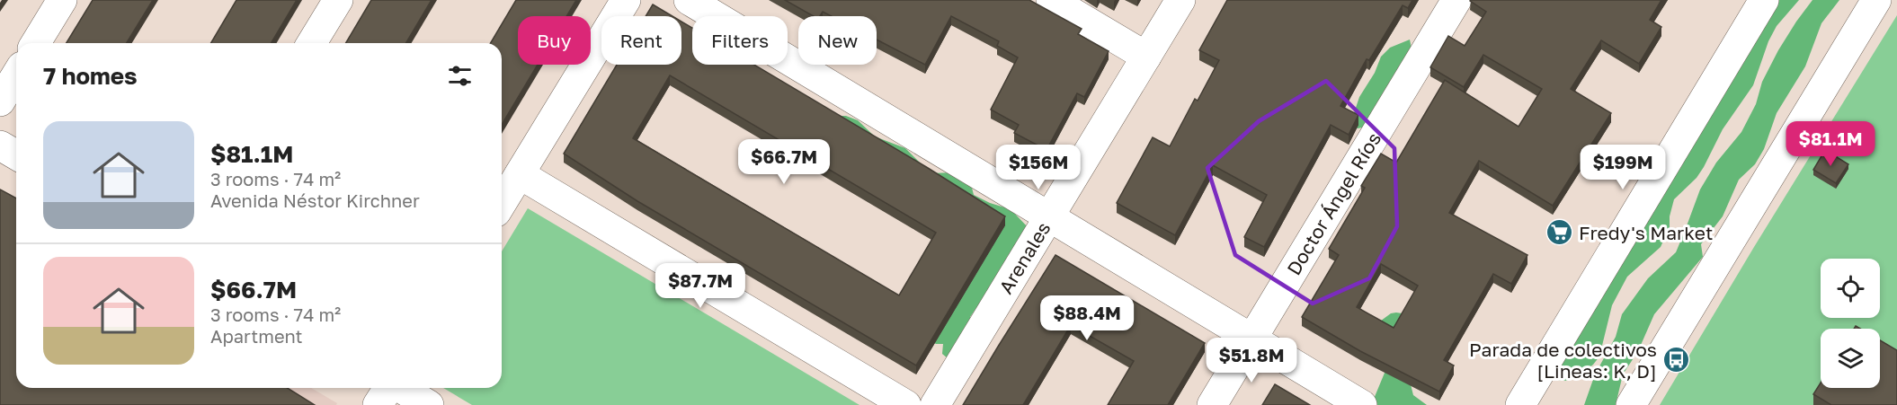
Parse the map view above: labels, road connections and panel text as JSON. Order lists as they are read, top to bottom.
{
  "streets": {
    "street": ["Doctor Ángel Ríos", "Arenales"]
  },
  "places": {
    "supermarket": ["Fredy's Market"],
    "bus stop": ["Parada de colectivos [Lineas: K, D]"]
  },
  "page": {
    "chip": [
      "Buy",
      "Rent",
      "Filters",
      "New"
    ],
    "heading": "7 homes",
    "list": [
      {
        "name": "$81.1M",
        "note": "3 rooms · 74 m² · Avenida Néstor Kirchner"
      },
      {
        "name": "$66.7M",
        "note": "3 rooms · 74 m² · Apartment"
      }
    ],
    "price": [
      "$81.1M",
      "$66.7M",
      "$156M",
      "$199M",
      "$87.7M",
      "$88.4M",
      "$51.8M"
    ]
  }
}
